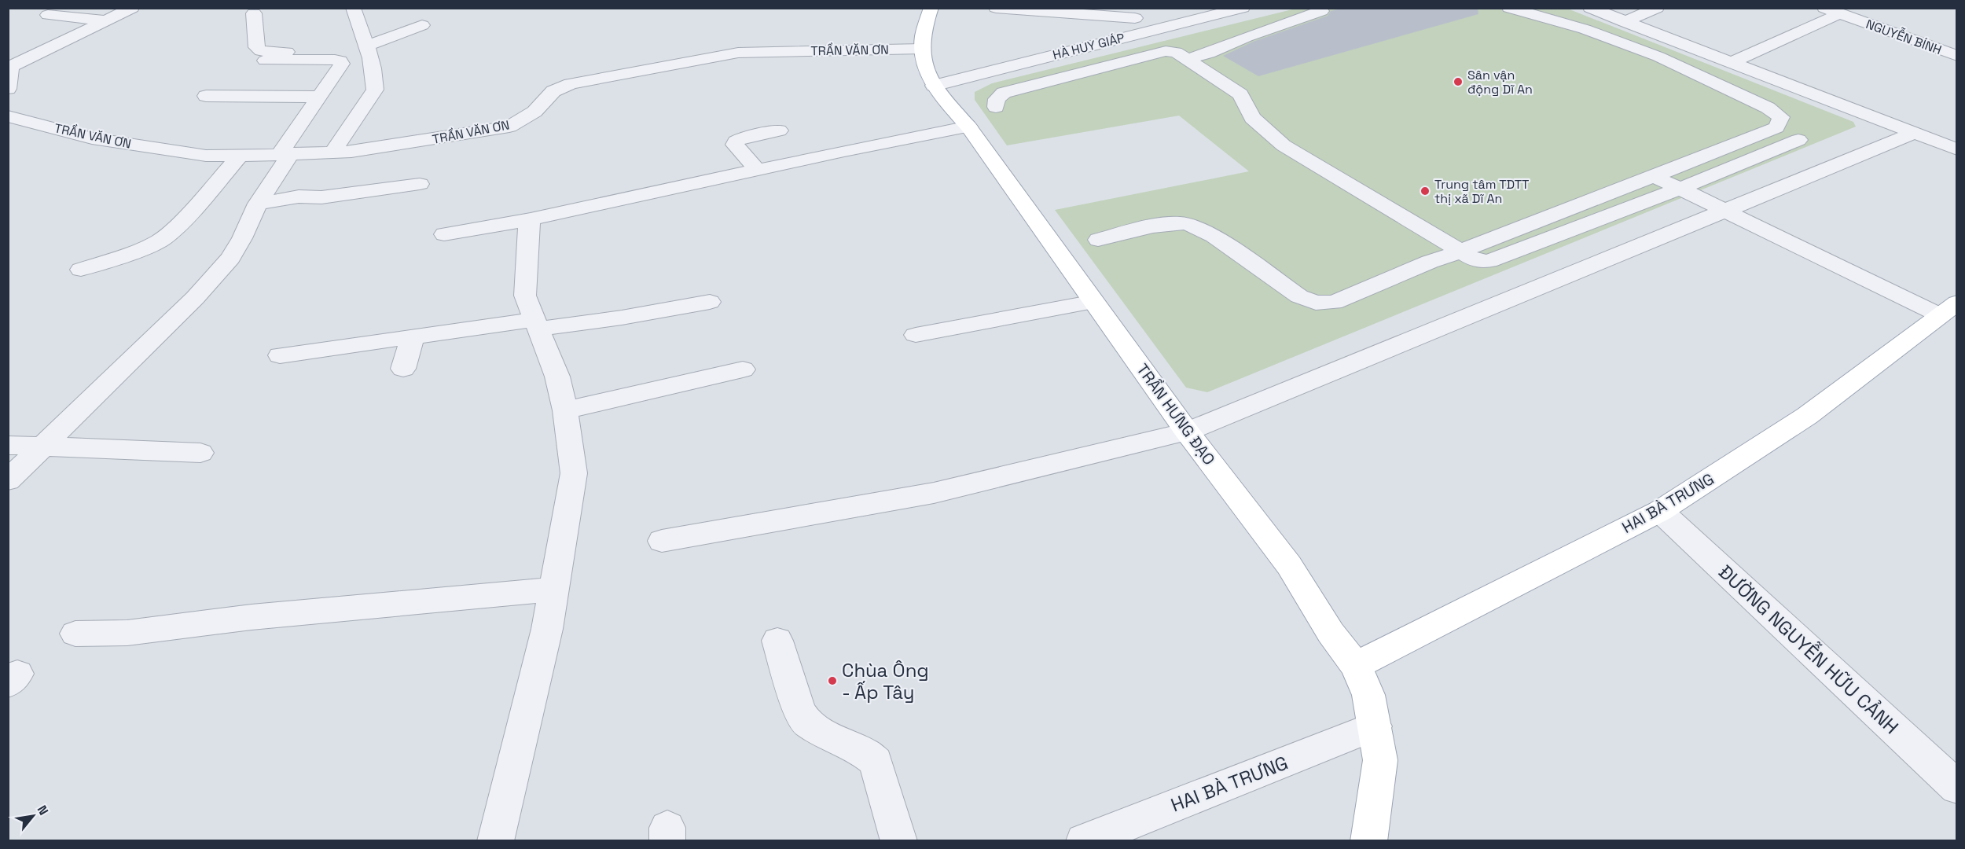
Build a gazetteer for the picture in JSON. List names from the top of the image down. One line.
{"streets":{"main road":["TRẦN HƯNG ĐẠO","HAI BÀ TRƯNG"],"street":["NGUYỄN BÍNH","HÀ HUY GIÁP","TRẦN VĂN ƠN","ĐƯỜNG NGUYỄN HỮU CẢNH"]},"crossings":[["HÀ HUY GIÁP","TRẦN HƯNG ĐẠO"],["TRẦN VĂN ƠN","TRẦN HƯNG ĐẠO"],["TRẦN HƯNG ĐẠO","HAI BÀ TRƯNG"],["HAI BÀ TRƯNG","ĐƯỜNG NGUYỄN HỮU CẢNH"]],"places":["Sân vận động Dĩ An","Trung tâm TDTT thị xã Dĩ An","Chùa Ông - Ấp Tây"],"north":"top right"}
